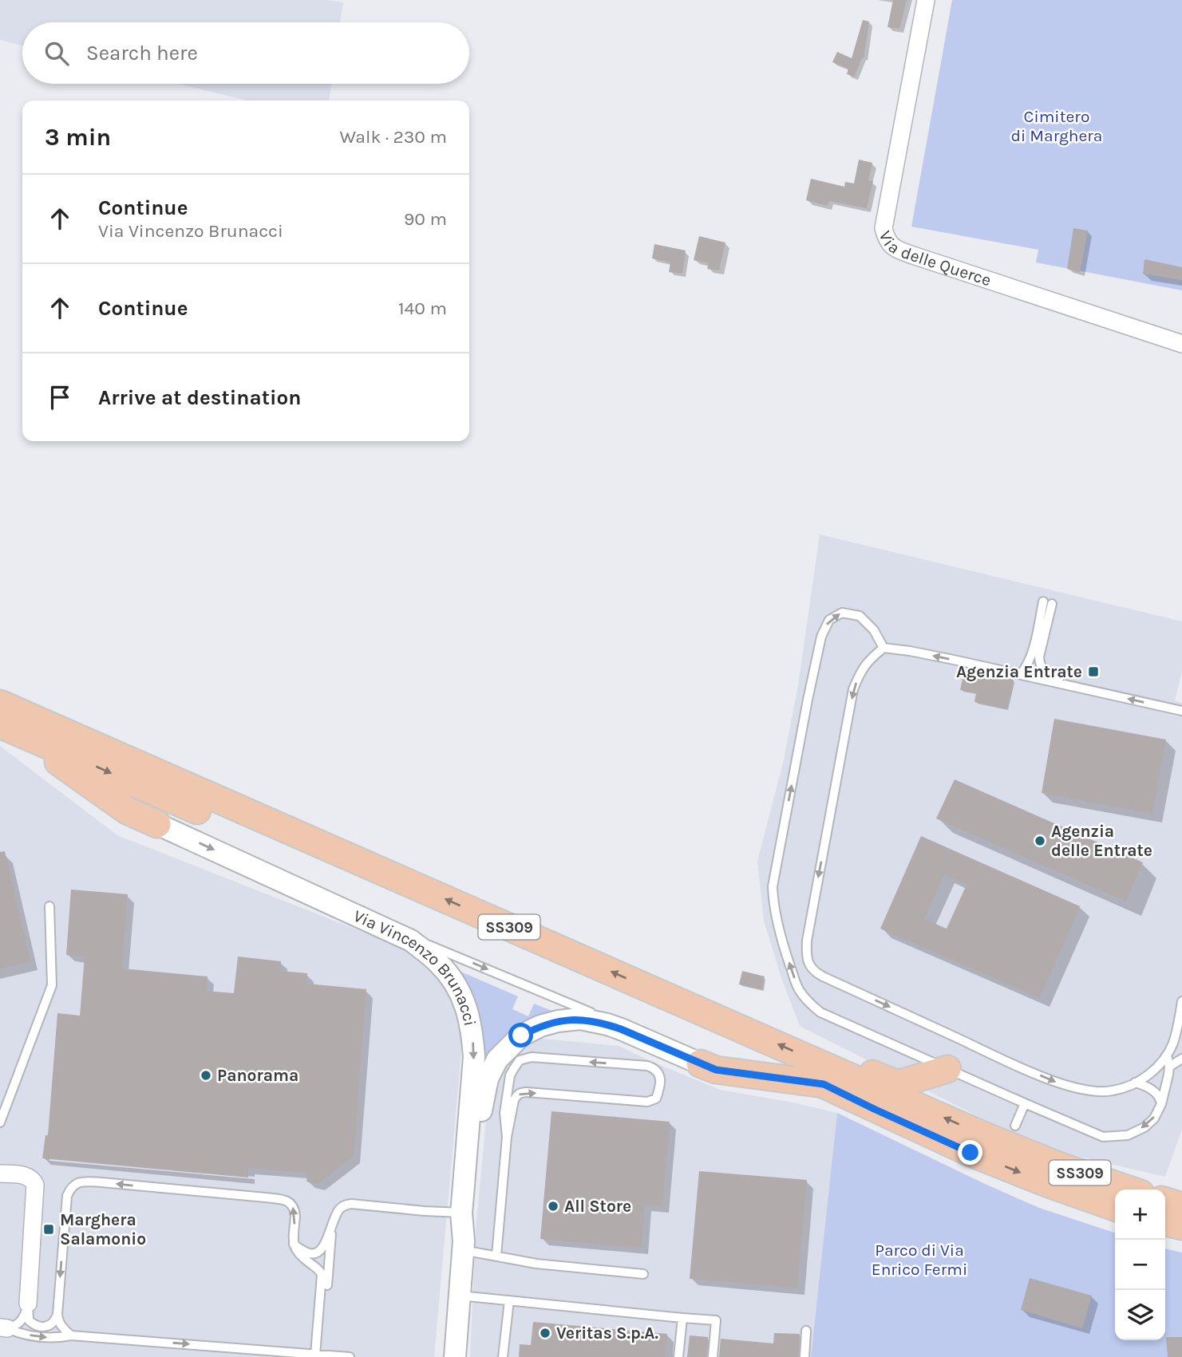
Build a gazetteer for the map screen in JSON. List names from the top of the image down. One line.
{"streets":{"main road":["SS309"],"street":["Via delle Querce","Via Vincenzo Brunacci"]},"one_way":["Via Vincenzo Brunacci"],"parks":["Cimitero di Marghera","Parco di Via Enrico Fermi"],"places":{"transit":["Agenzia Entrate","Marghera Salamonio"],"other":["Agenzia delle Entrate","Panorama","All Store","Veritas S.p.A."]},"page":{"search":"Search here","heading":["3 min","Walk · 230 m"],"list":[["Continue","Via Vincenzo Brunacci","90 m"],["Continue","140 m"],"Arrive at destination"],"map_buttons":["+","−"]}}
